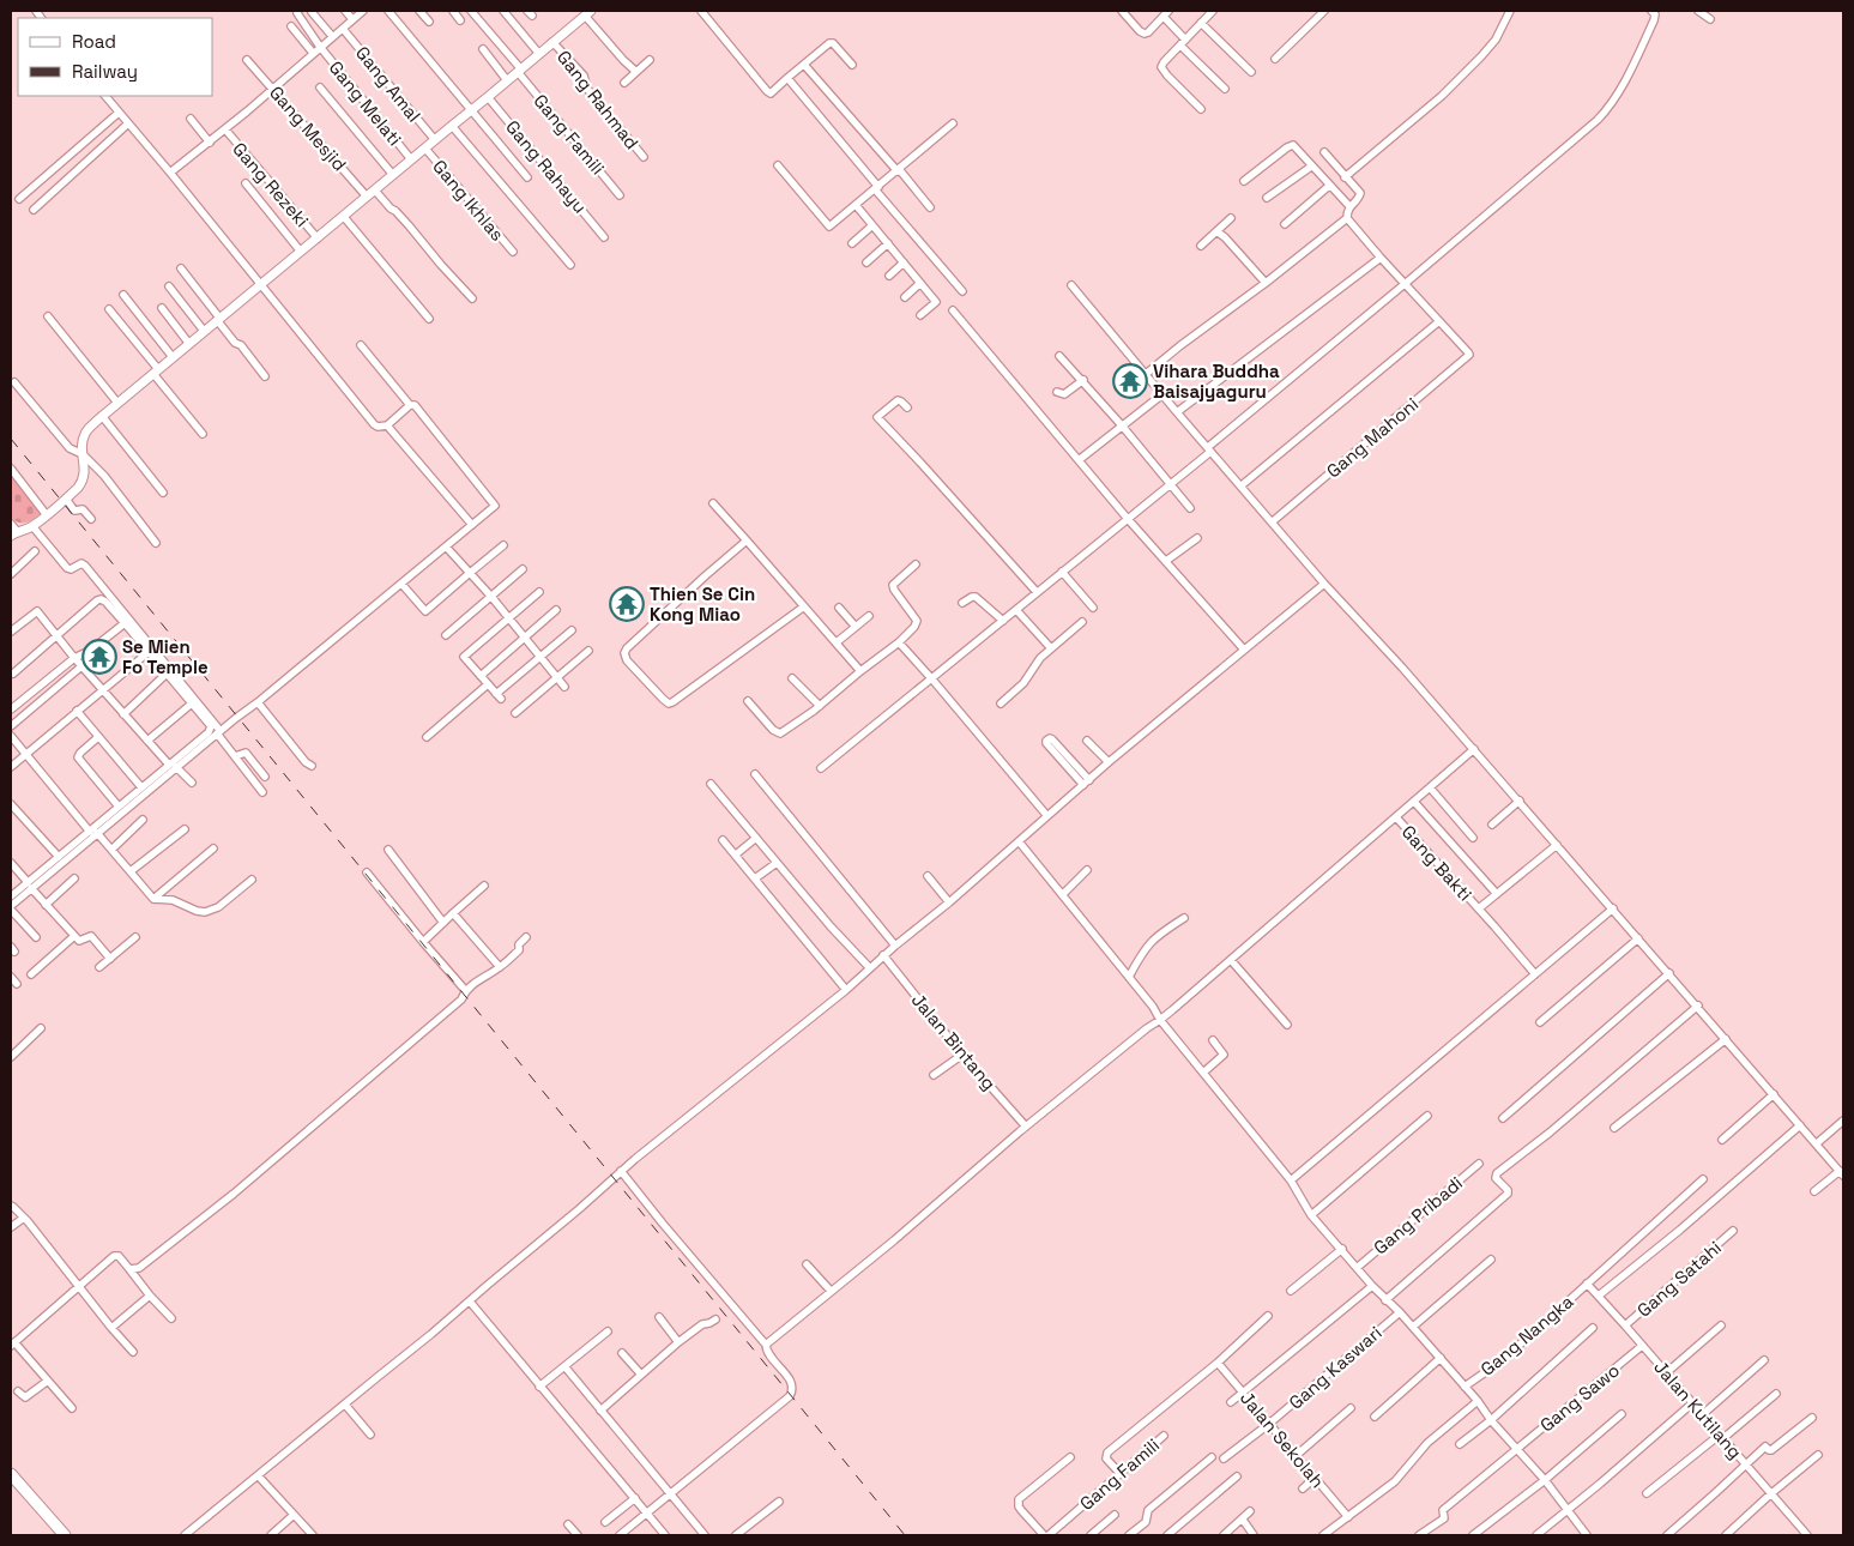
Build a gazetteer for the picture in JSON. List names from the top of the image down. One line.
{"streets":{"street":["Gang Amal","Gang Rahmad","Gang Melati","Gang Mesjid","Gang Famili","Gang Rahayu","Gang Rezeki","Gang Ikhlas","Gang Mahoni","Gang Bakti","Jalan Bintang","Gang Pribadi","Gang Satahi","Gang Nangka","Gang Kaswari","Gang Sawo","Jalan Kutilang","Jalan Sekolah"]},"crossings":[["Gang Satahi","Jalan Kutilang"],["Gang Nangka","Jalan Kutilang"],["Gang Kaswari","Jalan Sekolah"],["Gang Sawo","Jalan Kutilang"]],"places":{"temple":["Vihara Buddha Baisajyaguru","Thien Se Cin Kong Miao","Se Mien Fo Temple"]},"legend":["Road","Railway"]}
